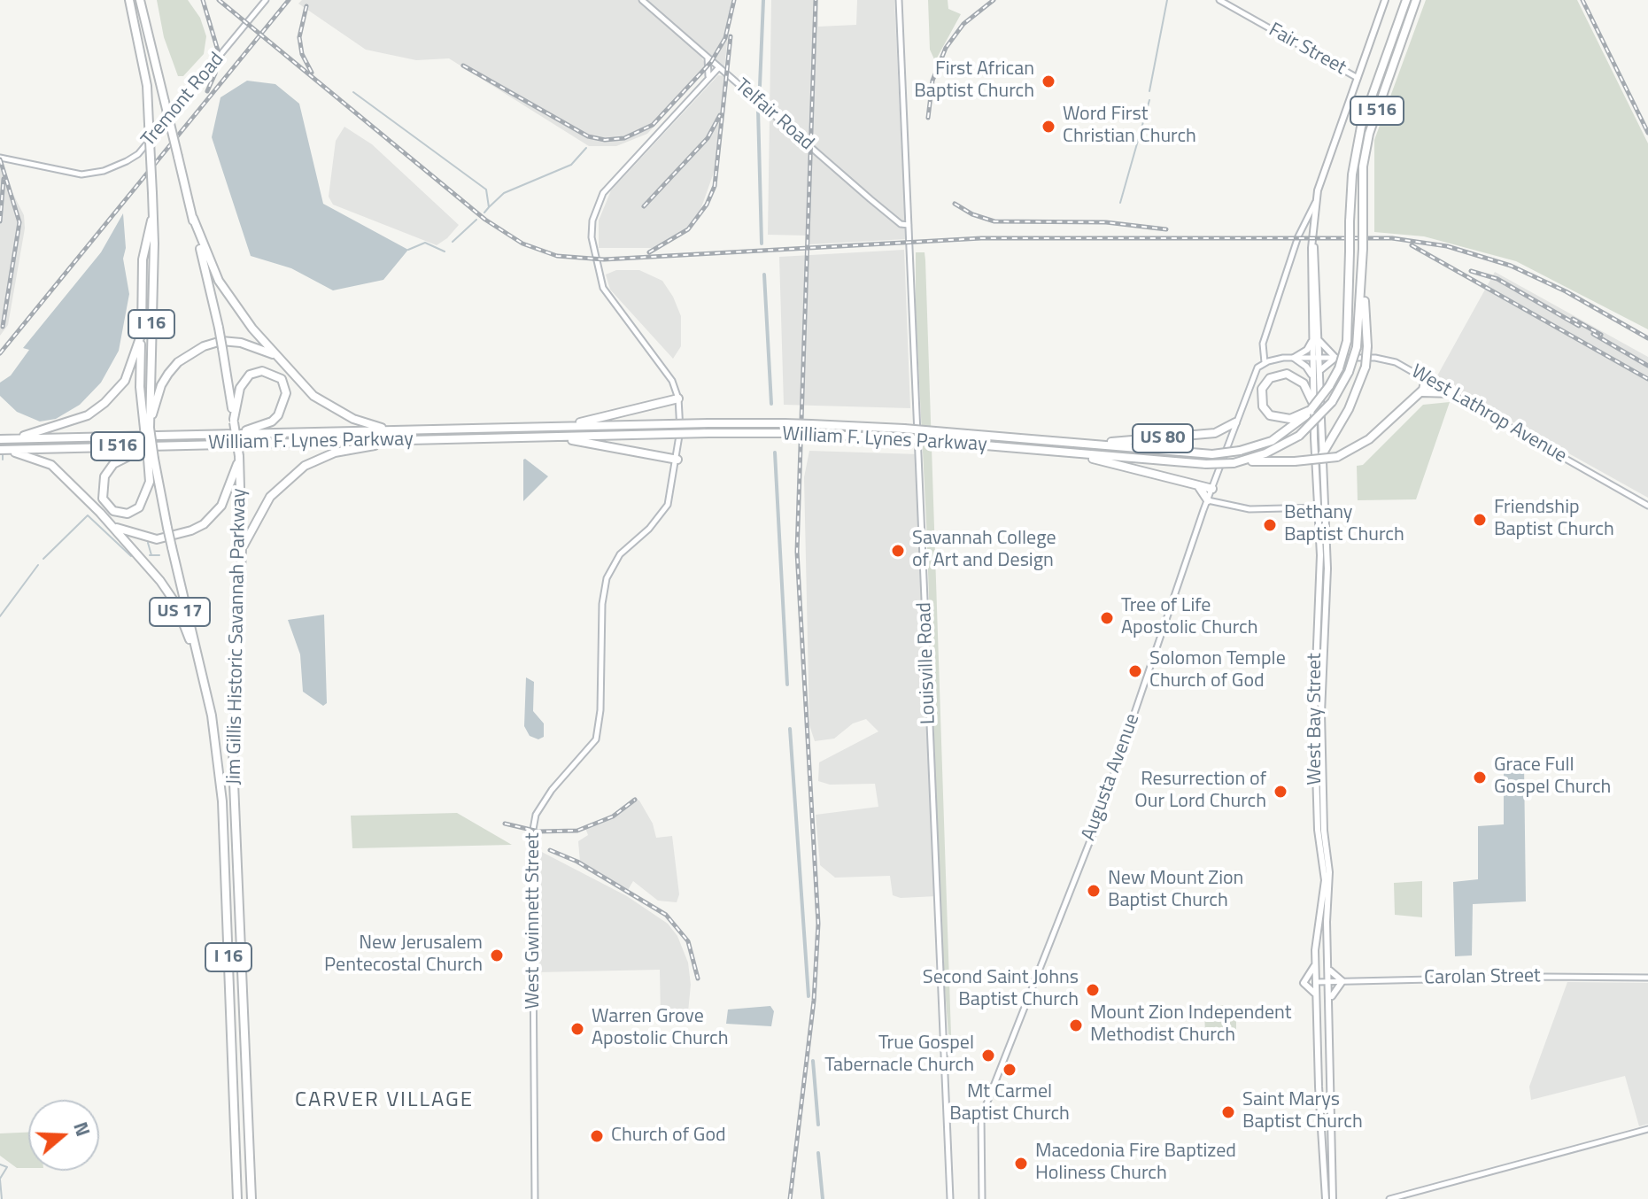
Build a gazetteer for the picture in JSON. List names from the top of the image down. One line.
{"streets":{"highway":["I 516","I 16","US 80","William F. Lynes Parkway","US 17","Jim Gillis Historic Savannah Parkway"],"main road":["Fair Street","Tremont Road","Telfair Road","West Lathrop Avenue","Louisville Road","West Bay Street","Augusta Avenue","West Gwinnett Street","Carolan Street"]},"crossings":[["Fair Street","West Bay Street"],["Telfair Road","Louisville Road"],["Telfair Road","West Gwinnett Street"],["West Lathrop Avenue","West Bay Street"],["West Lathrop Avenue","Augusta Avenue"],["US 80","William F. Lynes Parkway"],["US 80","Augusta Avenue"],["William F. Lynes Parkway","US 17"],["William F. Lynes Parkway","West Bay Street"],["US 17","Jim Gillis Historic Savannah Parkway"],["West Bay Street","Augusta Avenue"],["West Bay Street","Carolan Street"]],"districts":["CARVER VILLAGE"],"places":["First African Baptist Church","Word First Christian Church","Friendship Baptist Church","Bethany Baptist Church","Savannah College of Art and Design","Tree of Life Apostolic Church","Solomon Temple Church of God","Grace Full Gospel Church","Resurrection of Our Lord Church","New Mount Zion Baptist Church","New Jerusalem Pentecostal Church","Second Saint Johns Baptist Church","Mount Zion Independent Methodist Church","Warren Grove Apostolic Church","True Gospel Tabernacle Church","Mt Carmel Baptist Church","Saint Marys Baptist Church","Church of God","Macedonia Fire Baptized Holiness Church"],"north":"right"}
